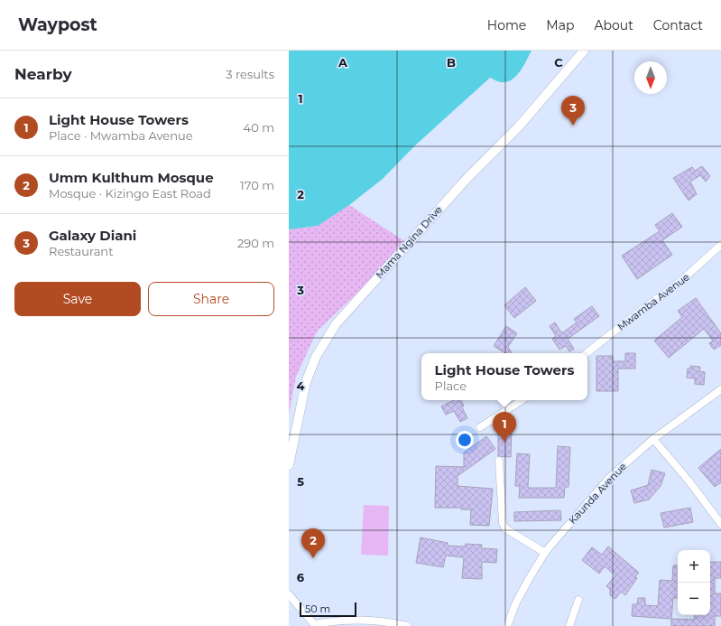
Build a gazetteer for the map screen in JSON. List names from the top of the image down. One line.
{"streets":{"street":["Mama Ngina Drive","Mwamba Avenue","Kaunda Avenue"]},"scale_bar":"50 m","north":"bottom","page":{"header":"Waypost","nav":["Home","Map","About","Contact"],"heading":["Nearby","3 results"],"pins":["3","1","2"],"list":[{"mark":"1","name":"Light House Towers","note":"Place · Mwamba Avenue","value":"40 m"},{"mark":"2","name":"Umm Kulthum Mosque","note":"Mosque · Kizingo East Road","value":"170 m"},{"mark":"3","name":"Galaxy Diani","note":"Restaurant","value":"290 m"}],"buttons":["Save","Share"],"popup":["Light House Towers","Place"],"map_buttons":["+","−"],"scale":"50 m"},"grid":{"columns":["A","B","C"],"rows":["1","2","3","4","5","6"]}}
